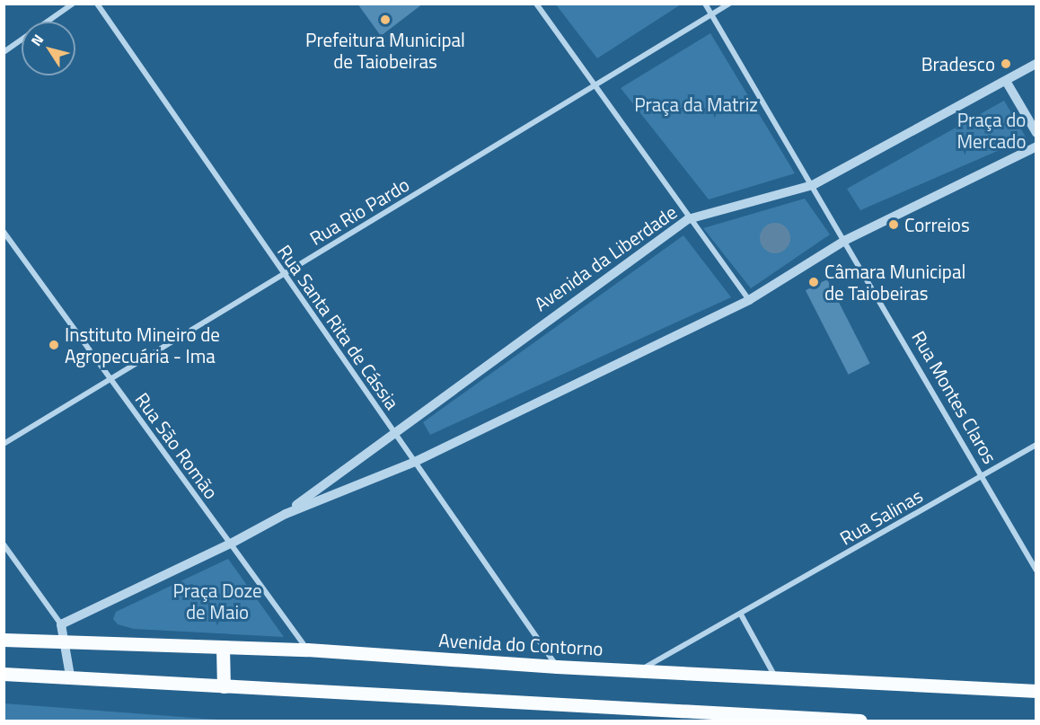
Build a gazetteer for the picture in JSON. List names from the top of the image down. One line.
{"streets":{"main road":["Avenida do Contorno"],"street":["Rua Rio Pardo","Avenida da Liberdade","Rua Santa Rita de Cássia","Rua Montes Claros","Rua São Romão","Rua Salinas"]},"crossings":[["Rua Rio Pardo","Rua Santa Rita de Cássia"],["Rua Rio Pardo","Rua São Romão"],["Avenida da Liberdade","Rua Santa Rita de Cássia"],["Avenida da Liberdade","Rua Montes Claros"],["Avenida da Liberdade","Rua São Romão"],["Rua Santa Rita de Cássia","Avenida do Contorno"],["Rua Montes Claros","Rua Salinas"],["Rua São Romão","Avenida do Contorno"],["Rua Salinas","Avenida do Contorno"]],"parks":["Praça da Matriz","Praça do Mercado","Praça Doze de Maio"],"places":["Prefeitura Municipal de Taiobeiras","Bradesco","Correios","Câmara Municipal de Taiobeiras","Instituto Mineiro de Agropecuária - Ima"],"north":"top left"}
